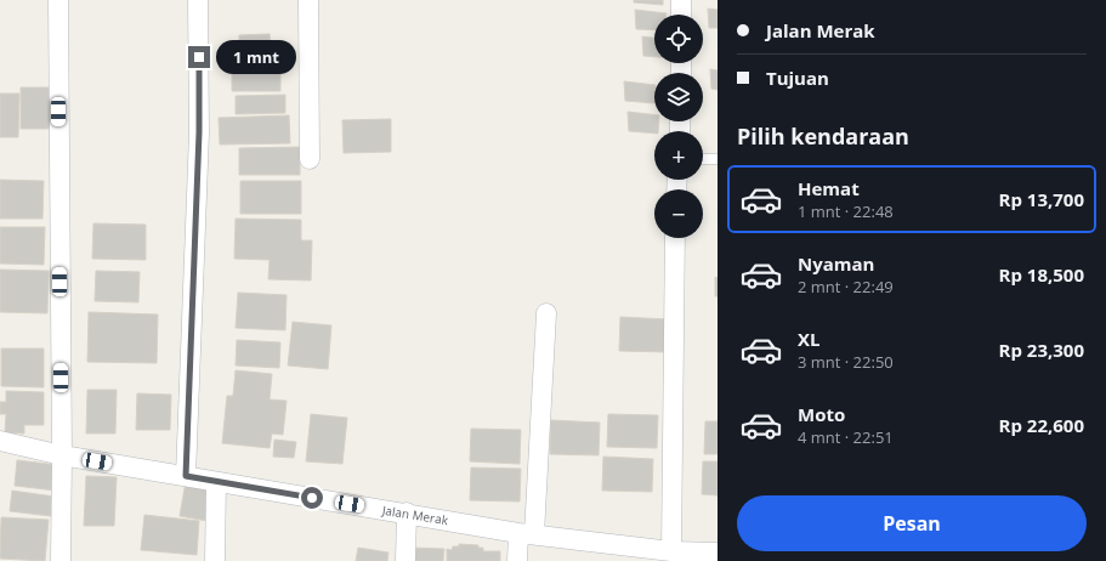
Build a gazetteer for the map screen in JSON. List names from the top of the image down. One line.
{"streets":{"street":["Jalan Merak"]},"page":{"banner":["Jalan Merak","Tujuan"],"map_buttons":["+","−"],"bubble":"1 mnt","heading":"Pilih kendaraan","list":[{"name":"Hemat","note":"1 mnt · 22:48","value":"Rp 13,700"},{"name":"Nyaman","note":"2 mnt · 22:49","value":"Rp 18,500"},{"name":"XL","note":"3 mnt · 22:50","value":"Rp 23,300"},{"name":"Moto","note":"4 mnt · 22:51","value":"Rp 22,600"}],"buttons":"Pesan"}}
